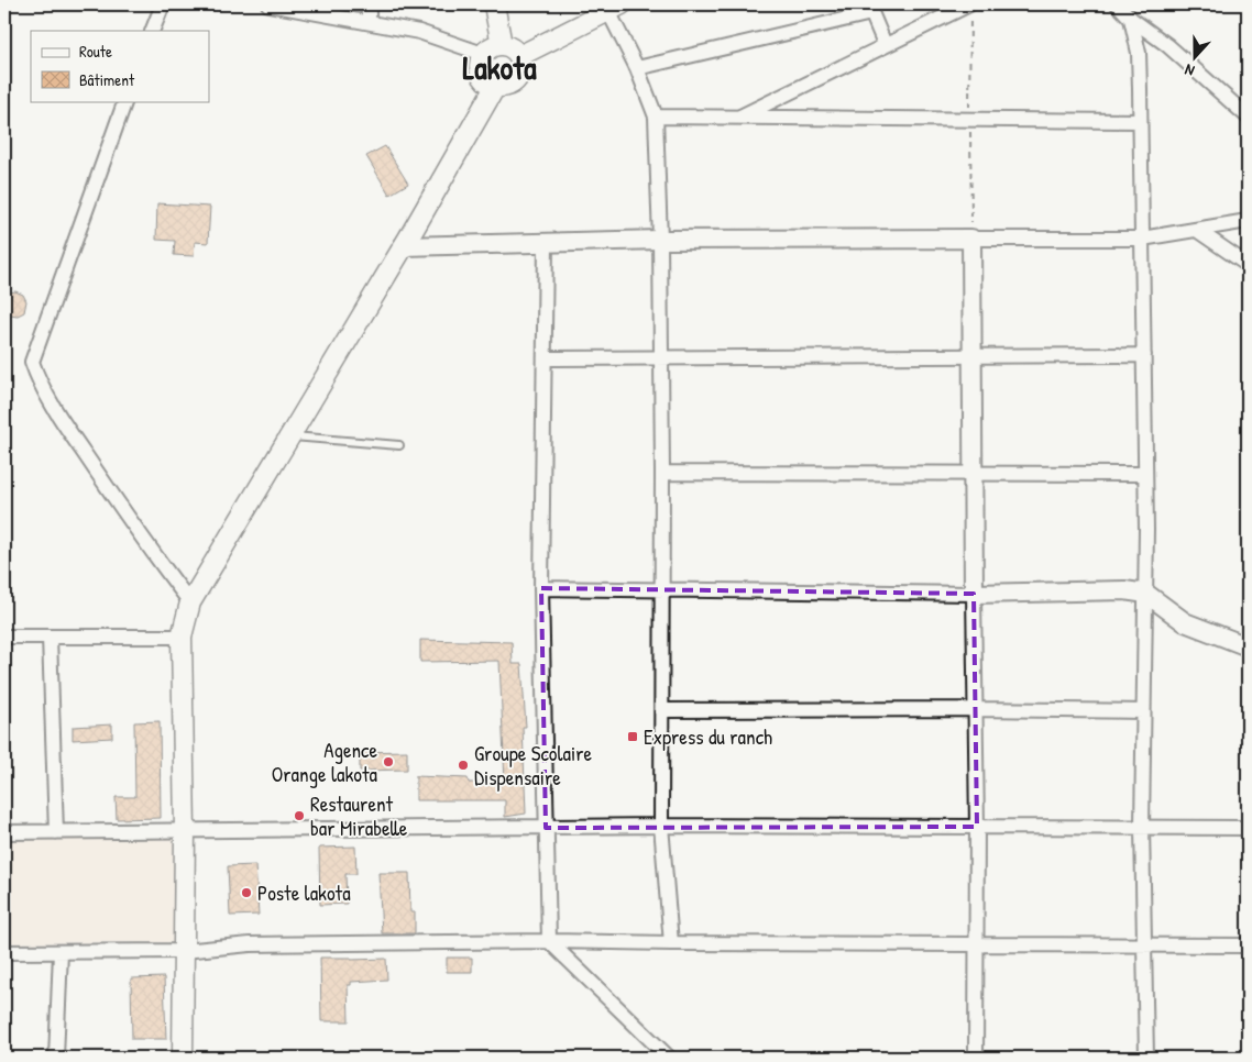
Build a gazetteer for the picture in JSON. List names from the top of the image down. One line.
{"districts":["Lakota"],"places":{"transit":["Express du ranch"],"other":["Agence Orange lakota","Groupe Scolaire Dispensaire","Restaurent bar Mirabelle","Poste lakota"]},"legend":["Route","Bâtiment"],"north":"bottom"}
